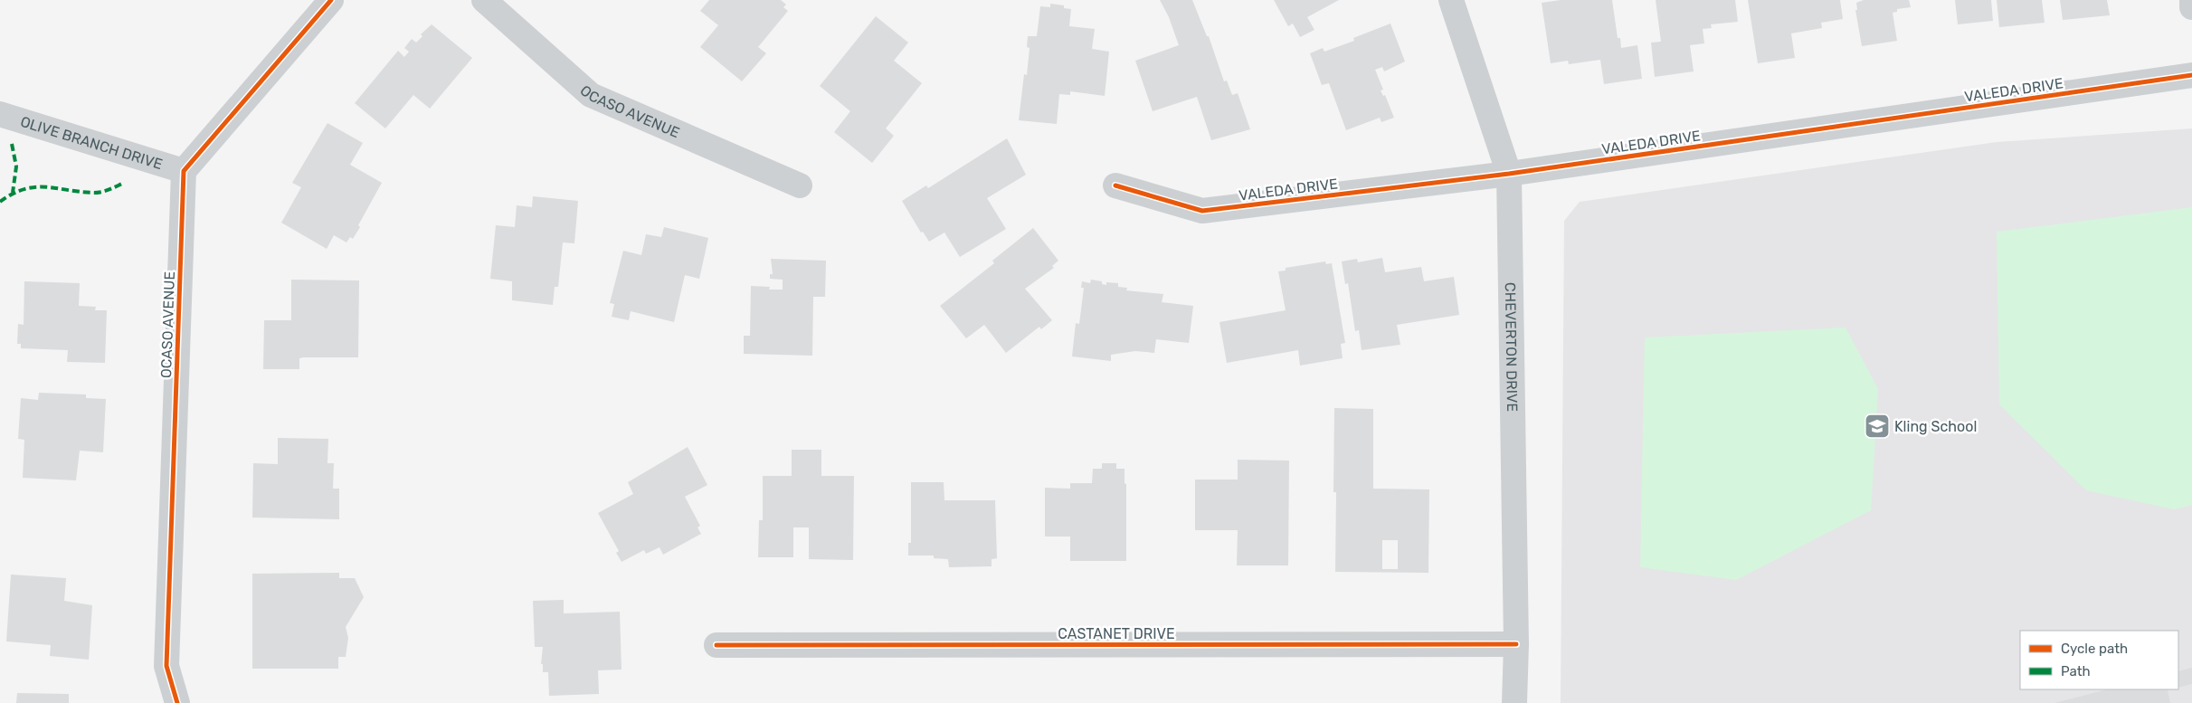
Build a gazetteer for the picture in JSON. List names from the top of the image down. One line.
{"streets":{"street":["VALEDA DRIVE","OCASO AVENUE","OLIVE BRANCH DRIVE","CHEVERTON DRIVE","CASTANET DRIVE"]},"crossings":[["VALEDA DRIVE","CHEVERTON DRIVE"],["OCASO AVENUE","OLIVE BRANCH DRIVE"],["CHEVERTON DRIVE","CASTANET DRIVE"]],"places":{"school or university":["Kling School"]},"legend":["Cycle path","Path"]}
